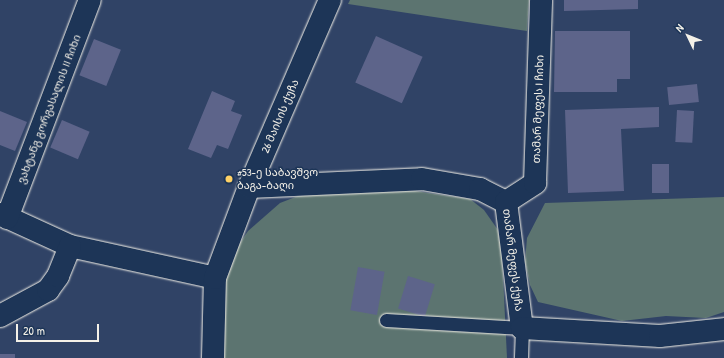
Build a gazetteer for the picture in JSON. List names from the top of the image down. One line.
{"streets":{"street":["ვახტანგ გორგასალის II ჩიხი","თამარ მეფეს I ჩიხი","26 მაისის ქუჩა","თამარ მეფეს ქუჩა"]},"crossings":[["თამარ მეფეს I ჩიხი","თამარ მეფეს ქუჩა"],["26 მაისის ქუჩა","თამარ მეფეს ქუჩა"]],"places":["#53-ე საბავშვო ბაგა-ბაღი"],"scale_bar":"20 m","north":"top left"}
